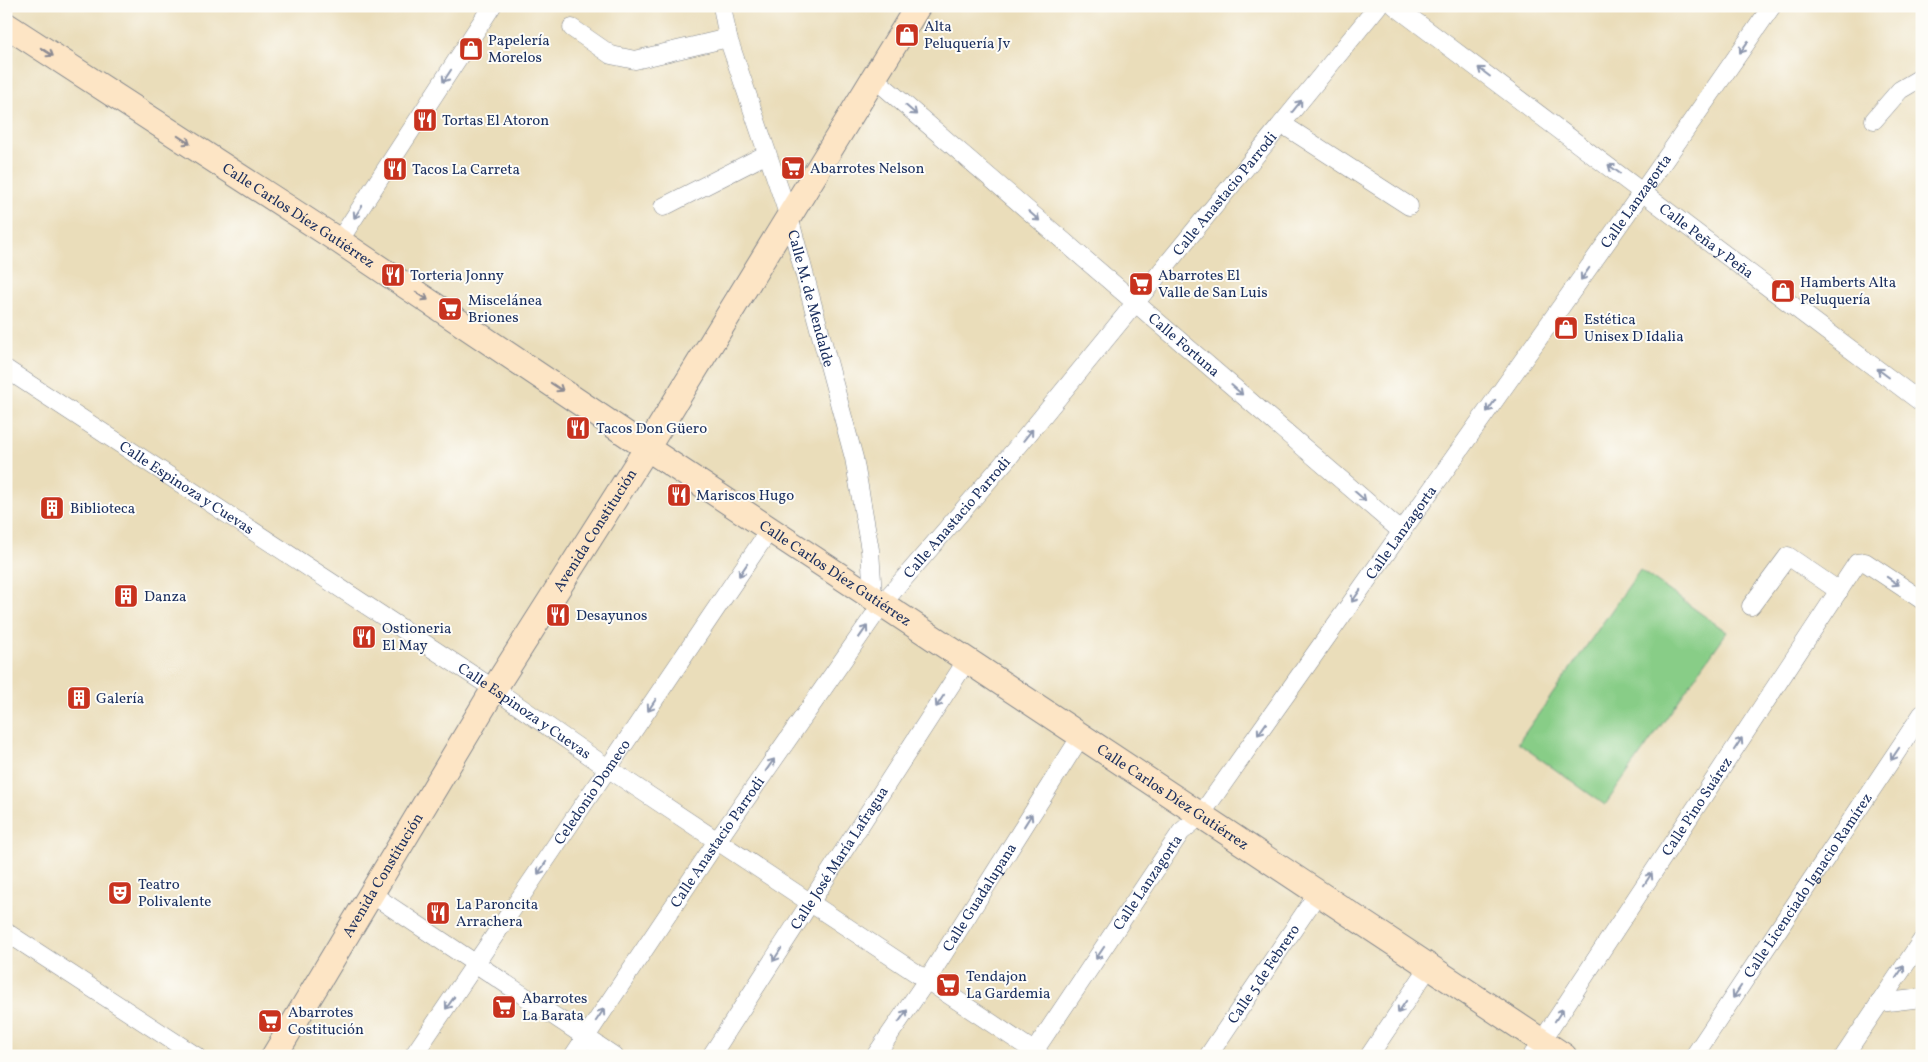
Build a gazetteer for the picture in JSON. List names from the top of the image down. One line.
{"streets":{"street":["Calle Anastacio Parrodi","Calle Lanzagorta","Calle Carlos Díez Gutiérrez","Calle Peña y Peña","Calle M. de Mendalde","Calle Fortuna","Calle Espinoza y Cuevas","Avenida Constitución","Celedonio Domeco","Calle Pino Suárez","Calle José María Lafragua","Calle Licenciado Ignacio Ramírez","Calle Guadalupana","Calle 5 de Febrero"]},"crossings":[["Calle Anastacio Parrodi","Calle Carlos Díez Gutiérrez"],["Calle Anastacio Parrodi","Calle M. de Mendalde"],["Calle Anastacio Parrodi","Calle Fortuna"],["Calle Anastacio Parrodi","Calle Espinoza y Cuevas"],["Calle Lanzagorta","Calle Carlos Díez Gutiérrez"],["Calle Lanzagorta","Calle Peña y Peña"],["Calle Lanzagorta","Calle Fortuna"],["Calle Lanzagorta","Calle Espinoza y Cuevas"],["Calle Carlos Díez Gutiérrez","Calle M. de Mendalde"],["Calle Carlos Díez Gutiérrez","Avenida Constitución"],["Calle Carlos Díez Gutiérrez","Celedonio Domeco"],["Calle Carlos Díez Gutiérrez","Calle Pino Suárez"],["Calle Carlos Díez Gutiérrez","Calle José María Lafragua"],["Calle Carlos Díez Gutiérrez","Calle Guadalupana"],["Calle Carlos Díez Gutiérrez","Calle 5 de Febrero"],["Calle M. de Mendalde","Avenida Constitución"],["Calle Fortuna","Avenida Constitución"],["Calle Espinoza y Cuevas","Avenida Constitución"],["Calle Espinoza y Cuevas","Celedonio Domeco"],["Calle Espinoza y Cuevas","Calle José María Lafragua"],["Calle Espinoza y Cuevas","Calle Guadalupana"]],"one_way":["Calle Anastacio Parrodi","Calle Lanzagorta","Calle Carlos Díez Gutiérrez","Calle Peña y Peña","Calle Fortuna","Celedonio Domeco","Calle Pino Suárez","Calle José María Lafragua","Calle Guadalupana"],"places":{"shop":["Alta Peluquería Jv","Papelería Morelos","Hamberts Alta Peluquería","Estética Unisex D Idalia"],"restaurant":["Tortas El Atoron","Tacos La Carreta","Torteria Jonny","Tacos Don Güero","Mariscos Hugo","Desayunos","Ostioneria El May","La Paroncita Arrachera"],"supermarket":["Abarrotes Nelson","Abarrotes El Valle de San Luis","Miscelánea Briones","Tendajon La Gardemia","Abarrotes La Barata","Abarrotes Costitución"],"building":["Biblioteca","Danza","Galería"],"theatre":["Teatro Polivalente"]}}
